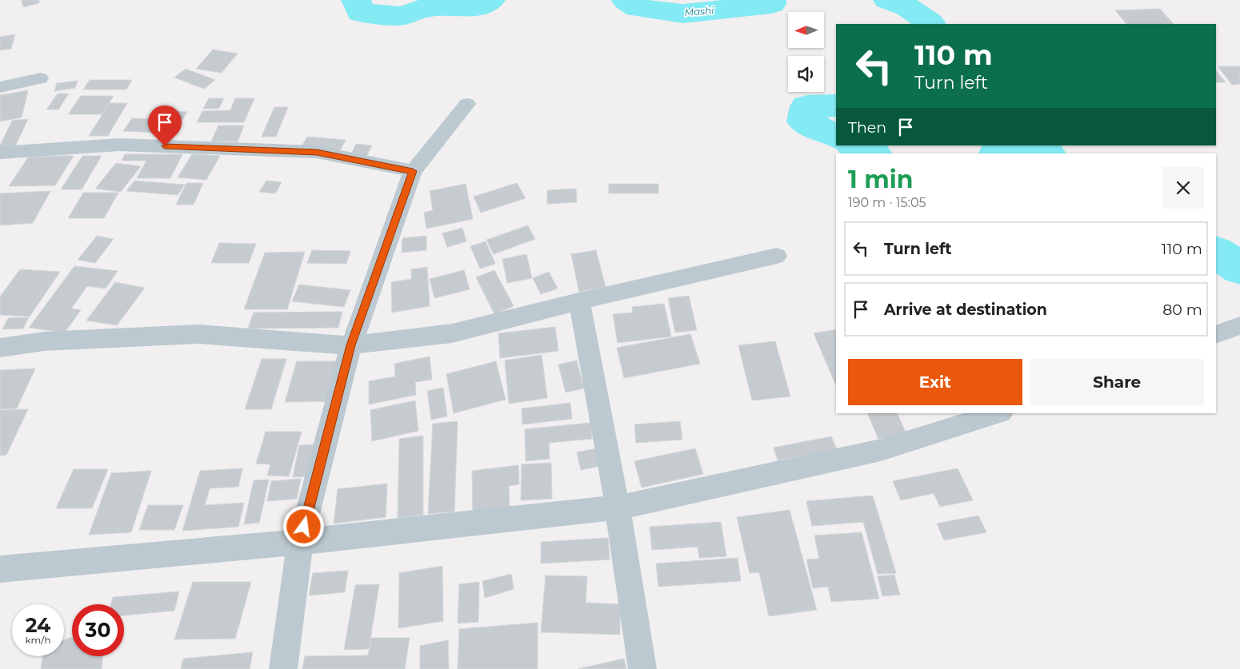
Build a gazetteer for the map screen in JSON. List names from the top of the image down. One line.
{"water":["Mashi"],"north":"left","page":{"turn":["110 m","Turn left"],"then":"Then","heading":["1 min","190 m · 15:05"],"list":[{"name":"Turn left","value":"110 m"},{"name":"Arrive at destination","value":"80 m"}],"buttons":["Exit","Share"],"speed":"24 km/h","limit":"30"}}
